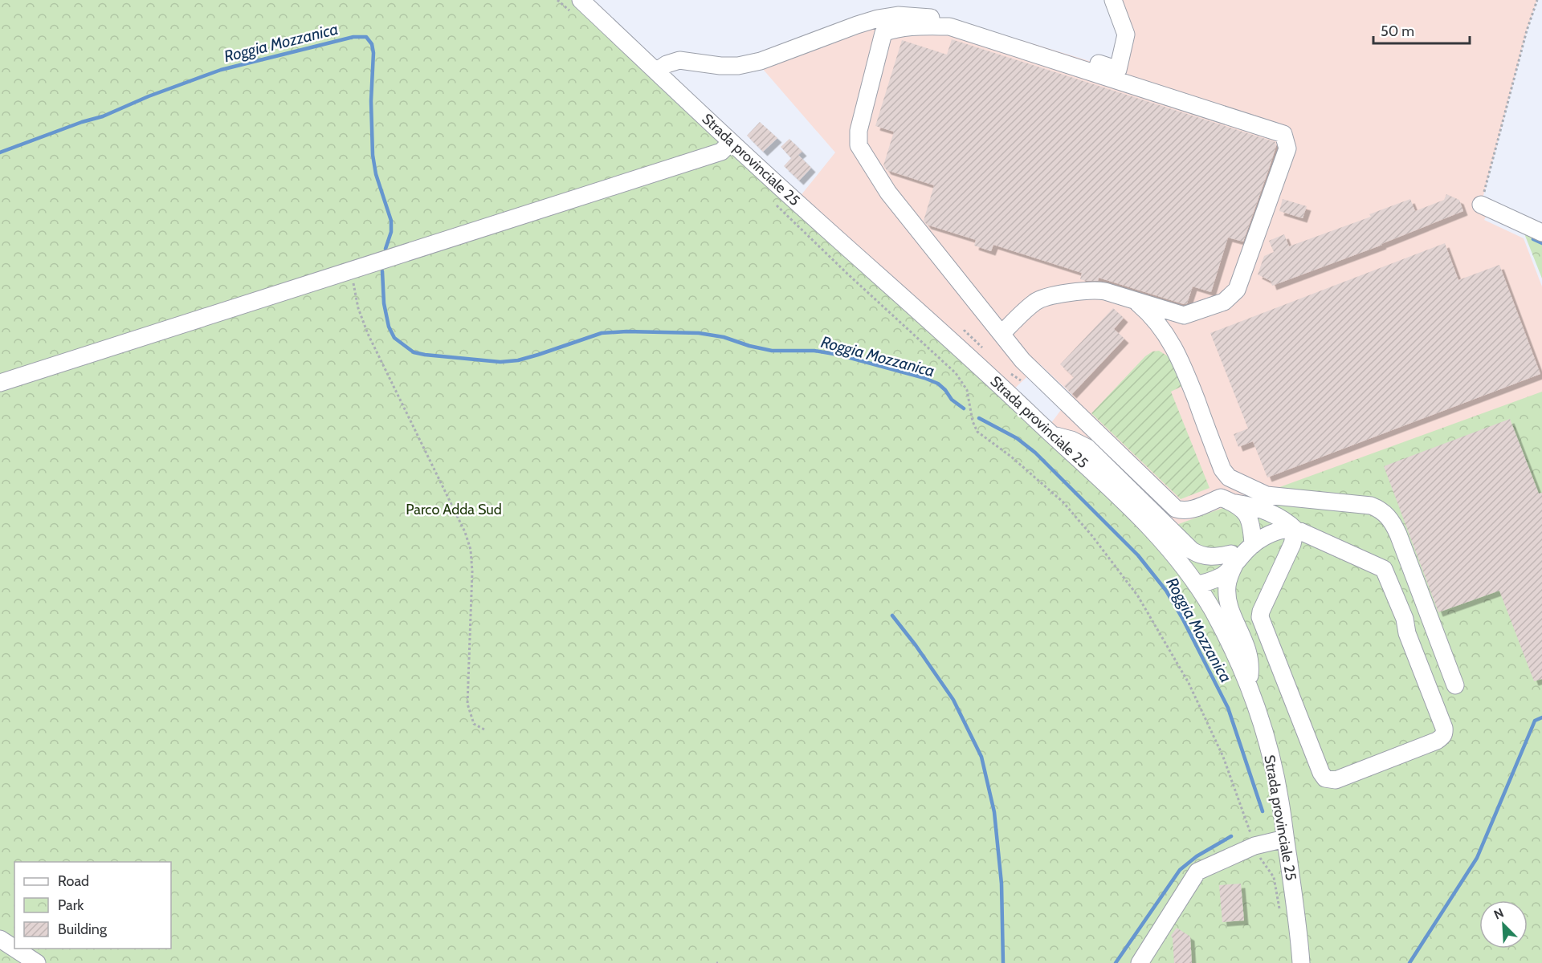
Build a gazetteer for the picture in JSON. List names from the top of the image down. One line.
{"streets":{"street":["Strada provinciale 25"]},"water":["Roggia Mozzanica"],"parks":["Parco Adda Sud"],"legend":["Road","Park","Building"],"scale_bar":"50 m","north":"top left"}
